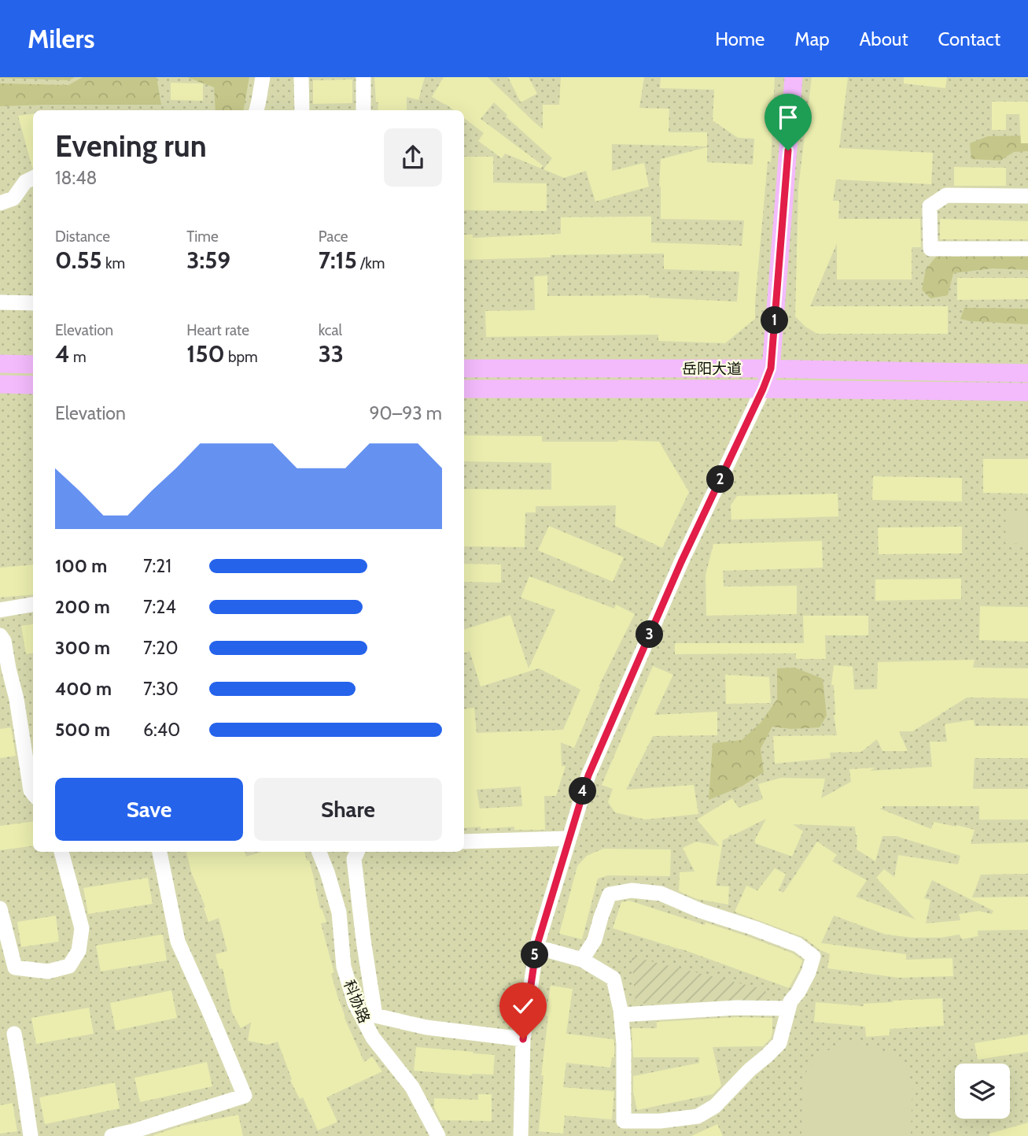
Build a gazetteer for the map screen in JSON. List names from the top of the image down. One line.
{"streets":{"main road":["岳阳大道"],"street":["科协路"]},"page":{"header":"Milers","nav":["Home","Map","About","Contact"],"heading":["Evening run","18:48"],"stats":[["Distance","0.55 km"],["Time","3:59"],["Pace","7:15 /km"],["Elevation","4 m"],["Heart rate","150 bpm"],["kcal","33"]],"pins":["1","2","3","4","5"],"chart":["Elevation","90–93 m"],"list":[{"name":"100 m","note":"7:21"},{"name":"200 m","note":"7:24"},{"name":"300 m","note":"7:20"},{"name":"400 m","note":"7:30"},{"name":"500 m","note":"6:40"}],"buttons":["Save","Share"]}}
